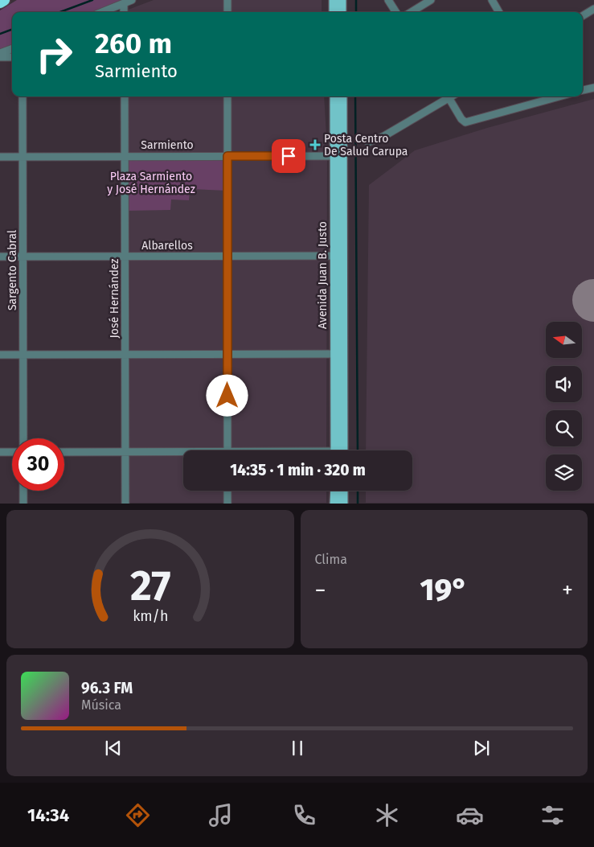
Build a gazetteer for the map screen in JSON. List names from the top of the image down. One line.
{"streets":{"main road":["Avenida Juan B. Justo"],"street":["Sarmiento","Albarellos","Sargento Cabral","José Hernández"]},"crossings":[["Sarmiento","Sargento Cabral"],["Sarmiento","Avenida Juan B. Justo"],["Sarmiento","José Hernández"],["Albarellos","Sargento Cabral"],["Albarellos","Avenida Juan B. Justo"],["Albarellos","José Hernández"]],"parks":["Plaza Sarmiento y José Hernández"],"places":{"health":["Posta Centro De Salud Carupa"]},"north":"left","page":{"turn":["260 m","Sarmiento"],"limit":"30","trip":"14:35 · 1 min · 320 m","tile":"Clima","heat":["−","19°","+"],"song":["96.3 FM","Música"],"tabs":"14:34","gauge":["27","km/h"]}}
